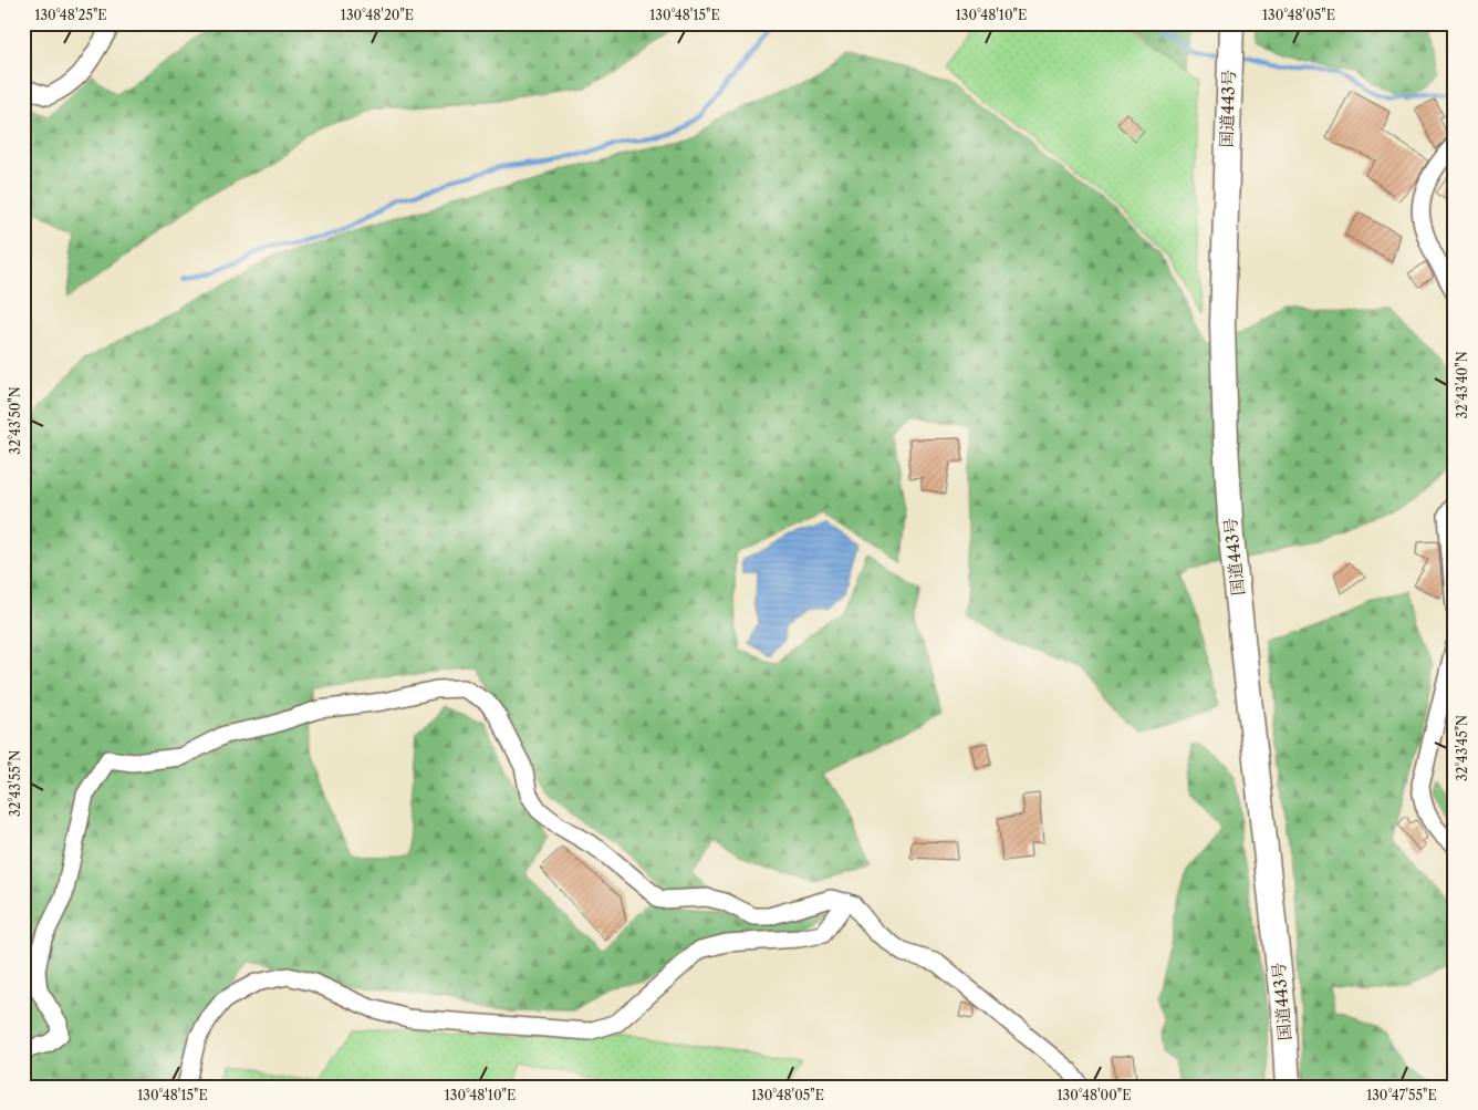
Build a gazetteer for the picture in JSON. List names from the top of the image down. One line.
{"streets":{"highway":["国道443号"]},"coordinates":["130°48'25\"E","130°48'20\"E","130°48'15\"E","130°48'10\"E","130°48'05\"E","32°43'40\"N","32°43'50\"N","32°43'45\"N","32°43'55\"N","130°48'00\"E","130°47'55\"E"]}
